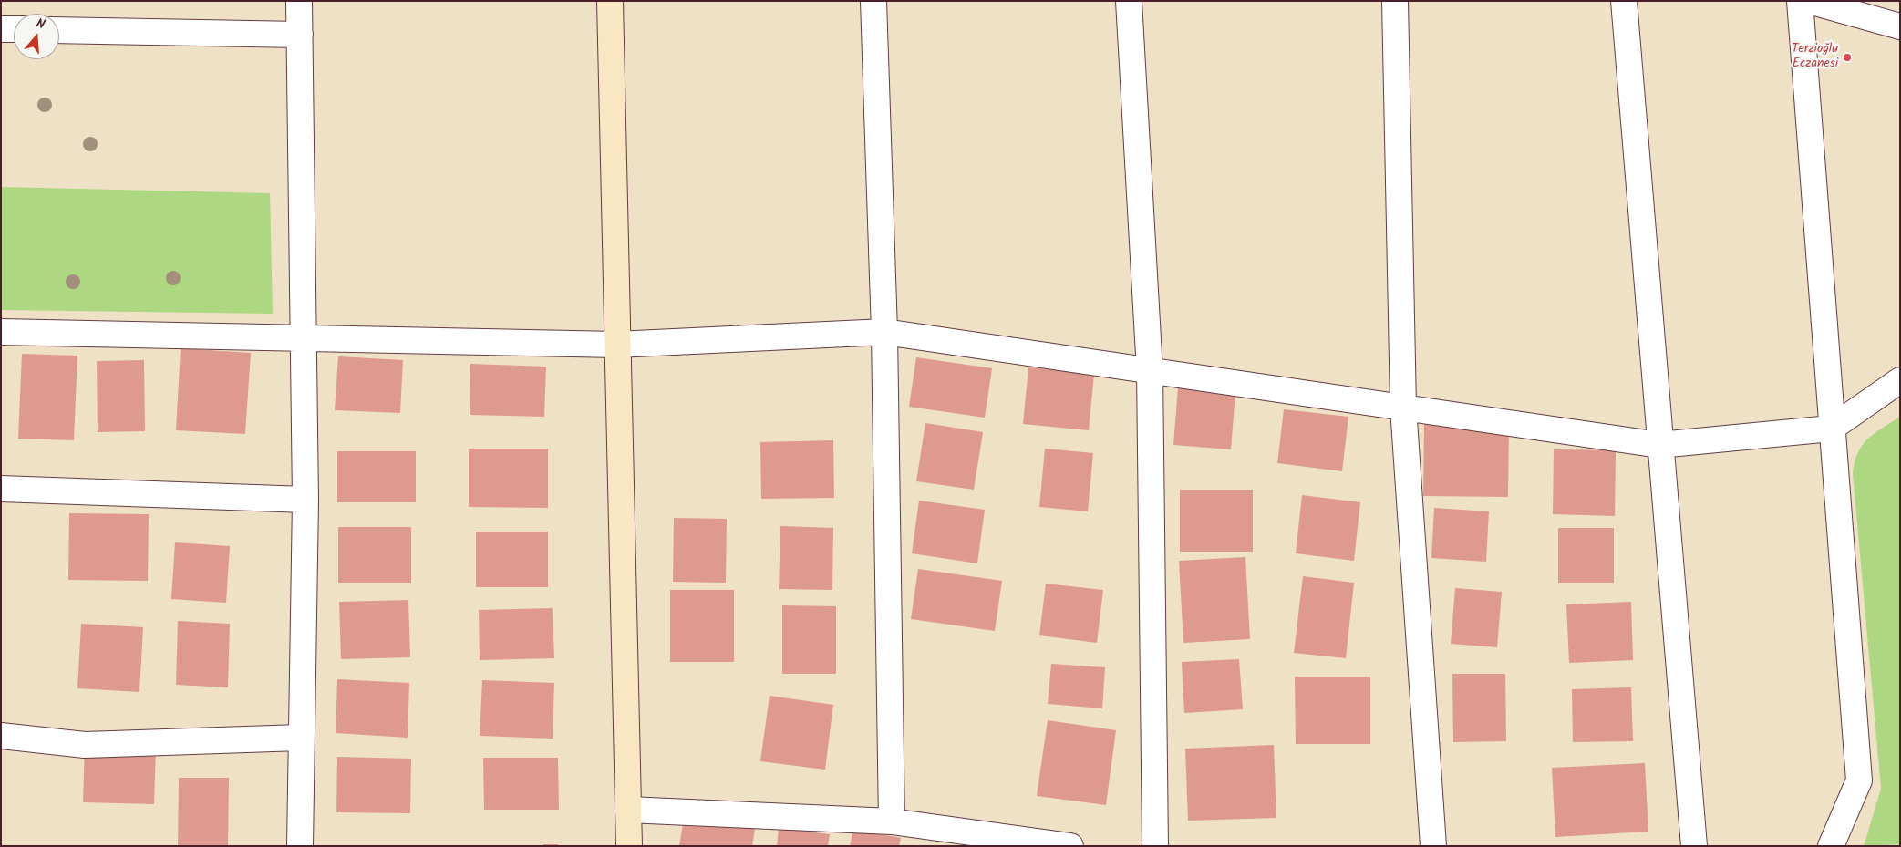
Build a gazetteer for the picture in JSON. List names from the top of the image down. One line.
{"places":["Terzioğlu Eczanesi"],"north":"top"}
